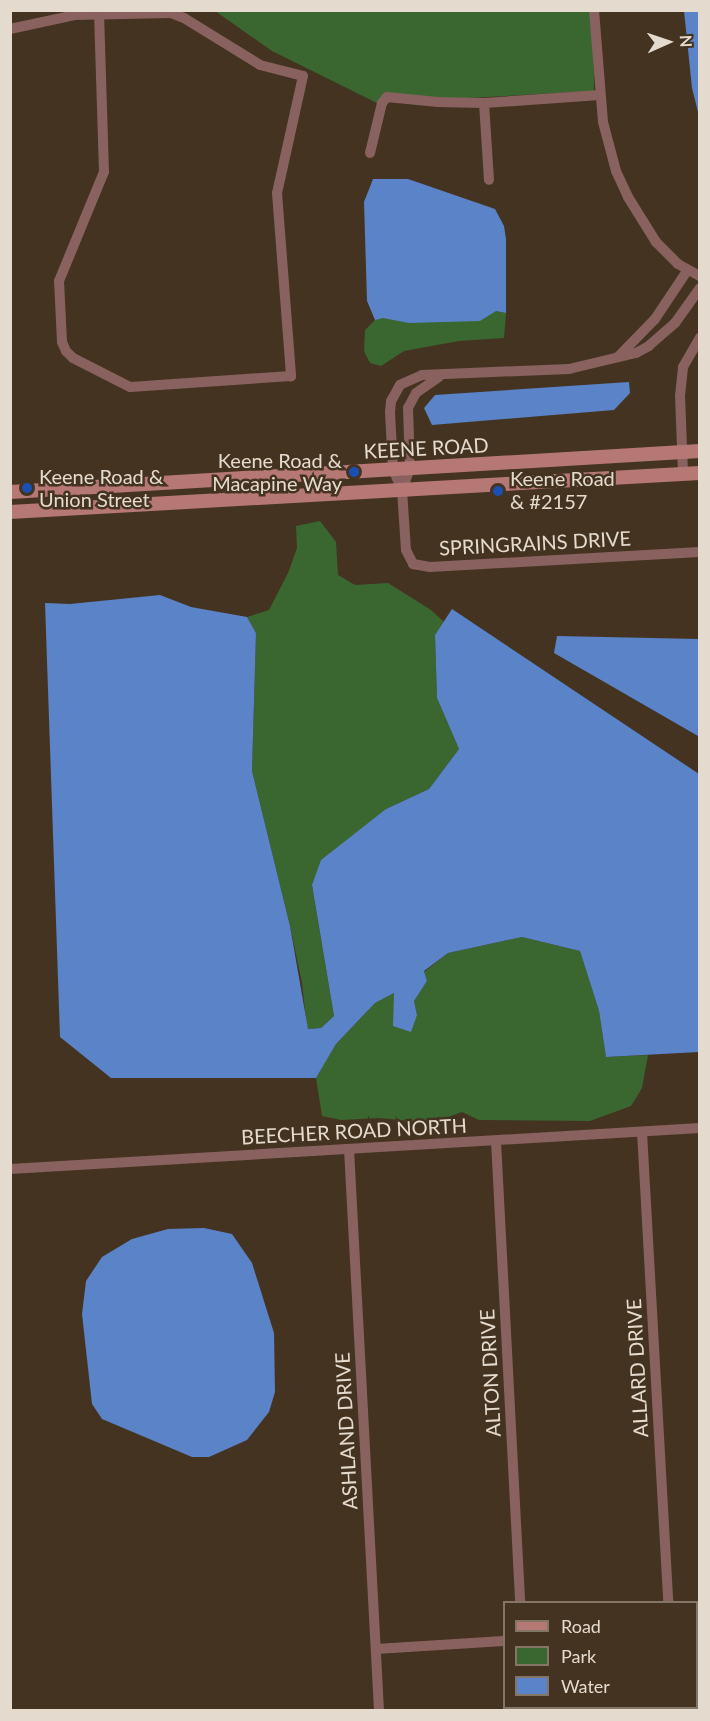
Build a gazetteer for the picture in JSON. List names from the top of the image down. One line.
{"streets":{"main road":["KEENE ROAD"],"street":["SPRINGRAINS DRIVE","BEECHER ROAD NORTH","ALLARD DRIVE","ALTON DRIVE","ASHLAND DRIVE"]},"crossings":[["KEENE ROAD","SPRINGRAINS DRIVE"],["BEECHER ROAD NORTH","ALLARD DRIVE"],["BEECHER ROAD NORTH","ALTON DRIVE"],["BEECHER ROAD NORTH","ASHLAND DRIVE"]],"places":["Keene Road & Macapine Way","Keene Road & Union Street","Keene Road & #2157"],"legend":["Road","Park","Water"],"north":"right"}
